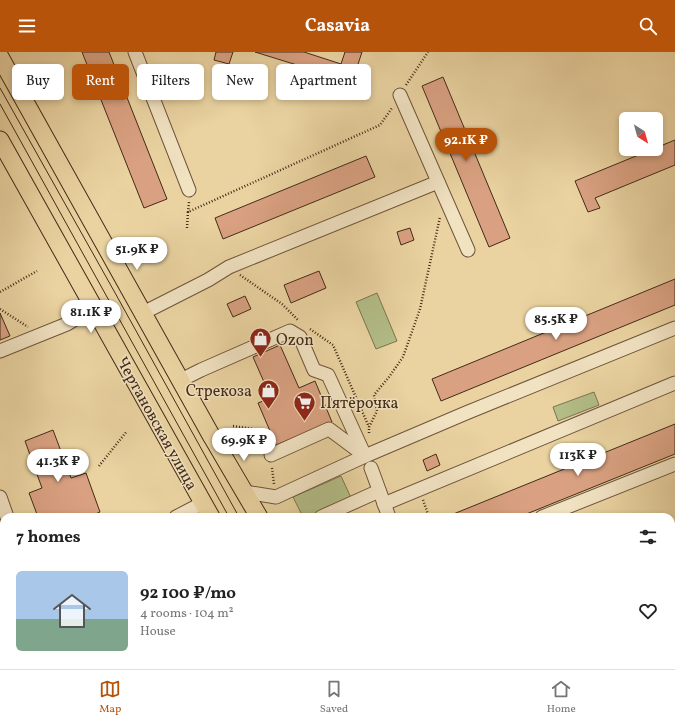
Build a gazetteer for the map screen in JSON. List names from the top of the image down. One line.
{"streets":{"main road":["Чертановская улица"]},"places":{"shop":["Ozon","Стрекоза"],"supermarket":["Пятёрочка"]},"north":"bottom right","page":{"header":"Casavia","chip":["Buy","Rent","Filters","New","Apartment"],"price":["92.1K ₽","51.9K ₽","81.1K ₽","85.5K ₽","69.9K ₽","113K ₽","41.3K ₽"],"heading":"7 homes","list":[{"name":"92 100 ₽/mo","note":"4 rooms · 104 m² · House"}],"tabs":["Map","Saved","Home"]}}
